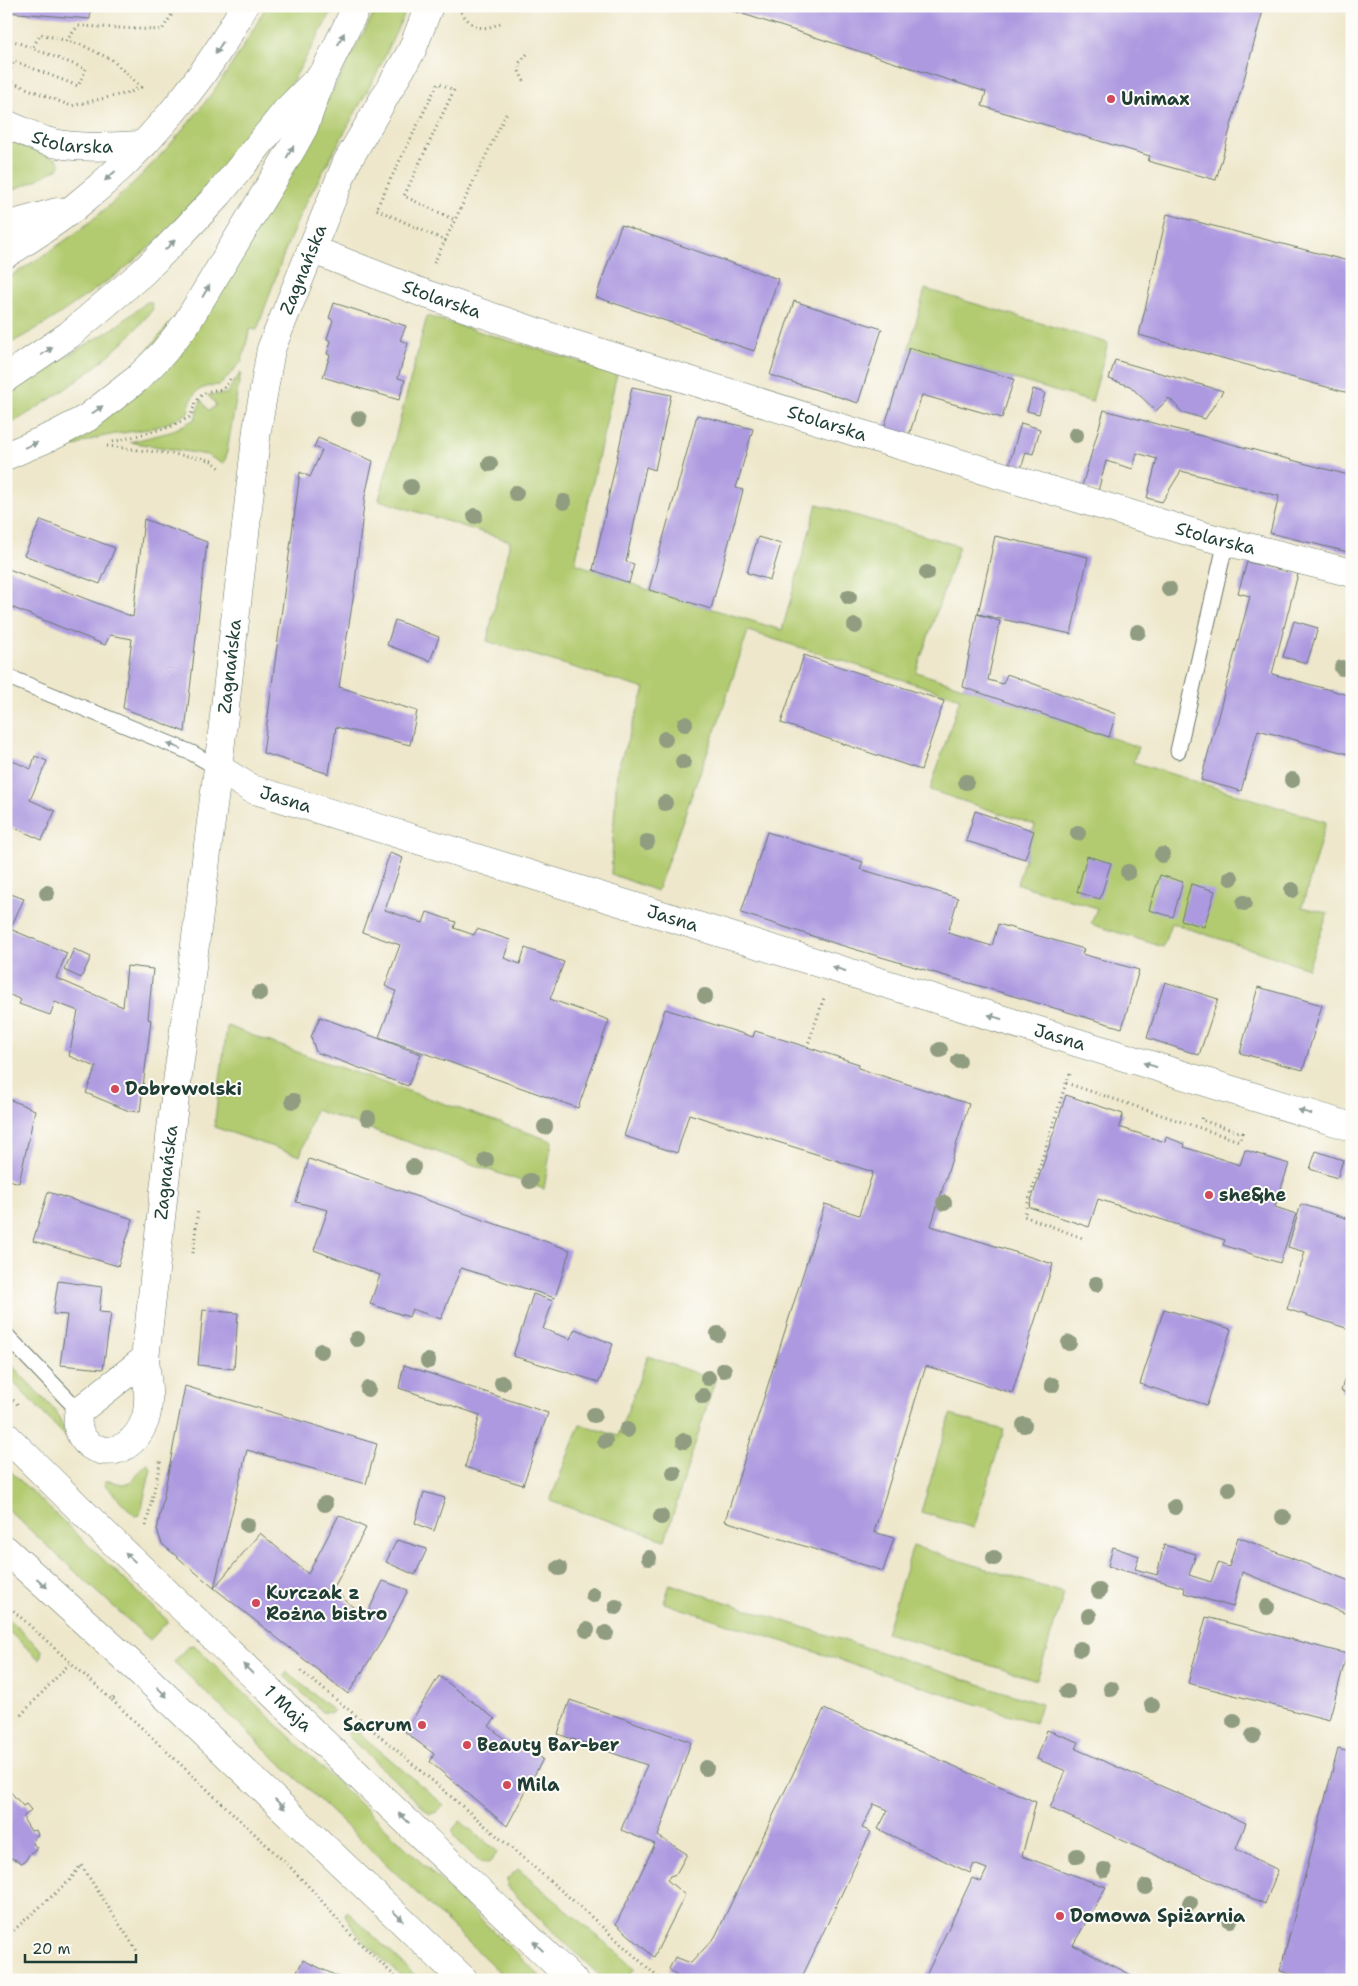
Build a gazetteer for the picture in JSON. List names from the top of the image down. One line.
{"streets":{"street":["Stolarska","Zagnańska","Jasna","1 Maja"]},"crossings":[["Stolarska","Zagnańska"],["Zagnańska","Jasna"]],"one_way":["Jasna"],"places":["Unimax","Dobrowolski","she&he","Kurczak z Rożna bistro","Sacrum","Beauty Bar-ber","Mila","Domowa Spiżarnia"],"scale_bar":"20 m"}
